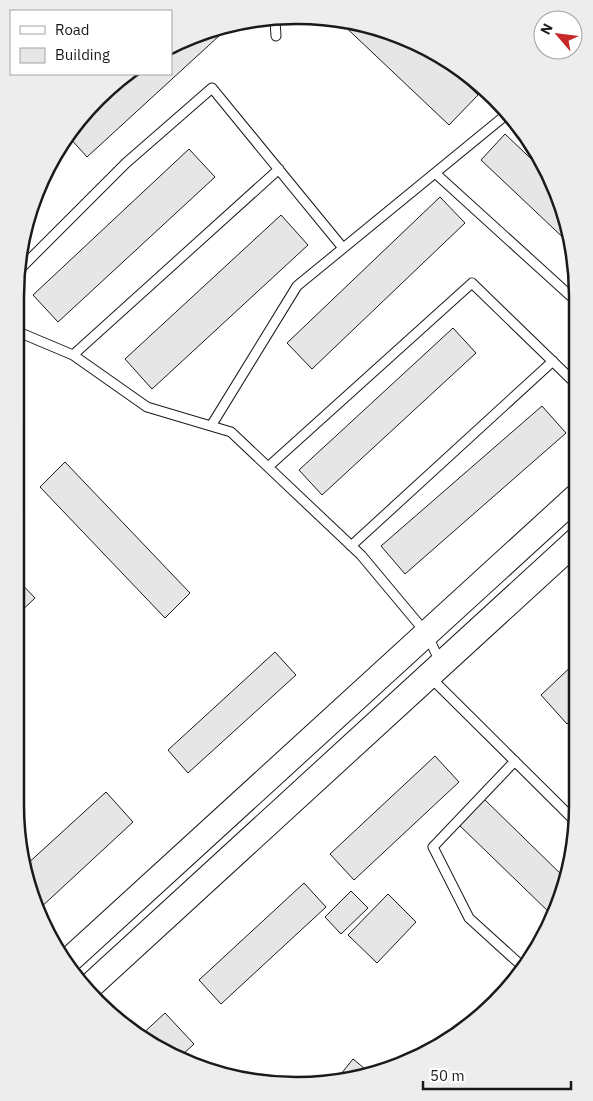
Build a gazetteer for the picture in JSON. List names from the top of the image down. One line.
{"legend":["Road","Building"],"scale_bar":"50 m","north":"top left"}
